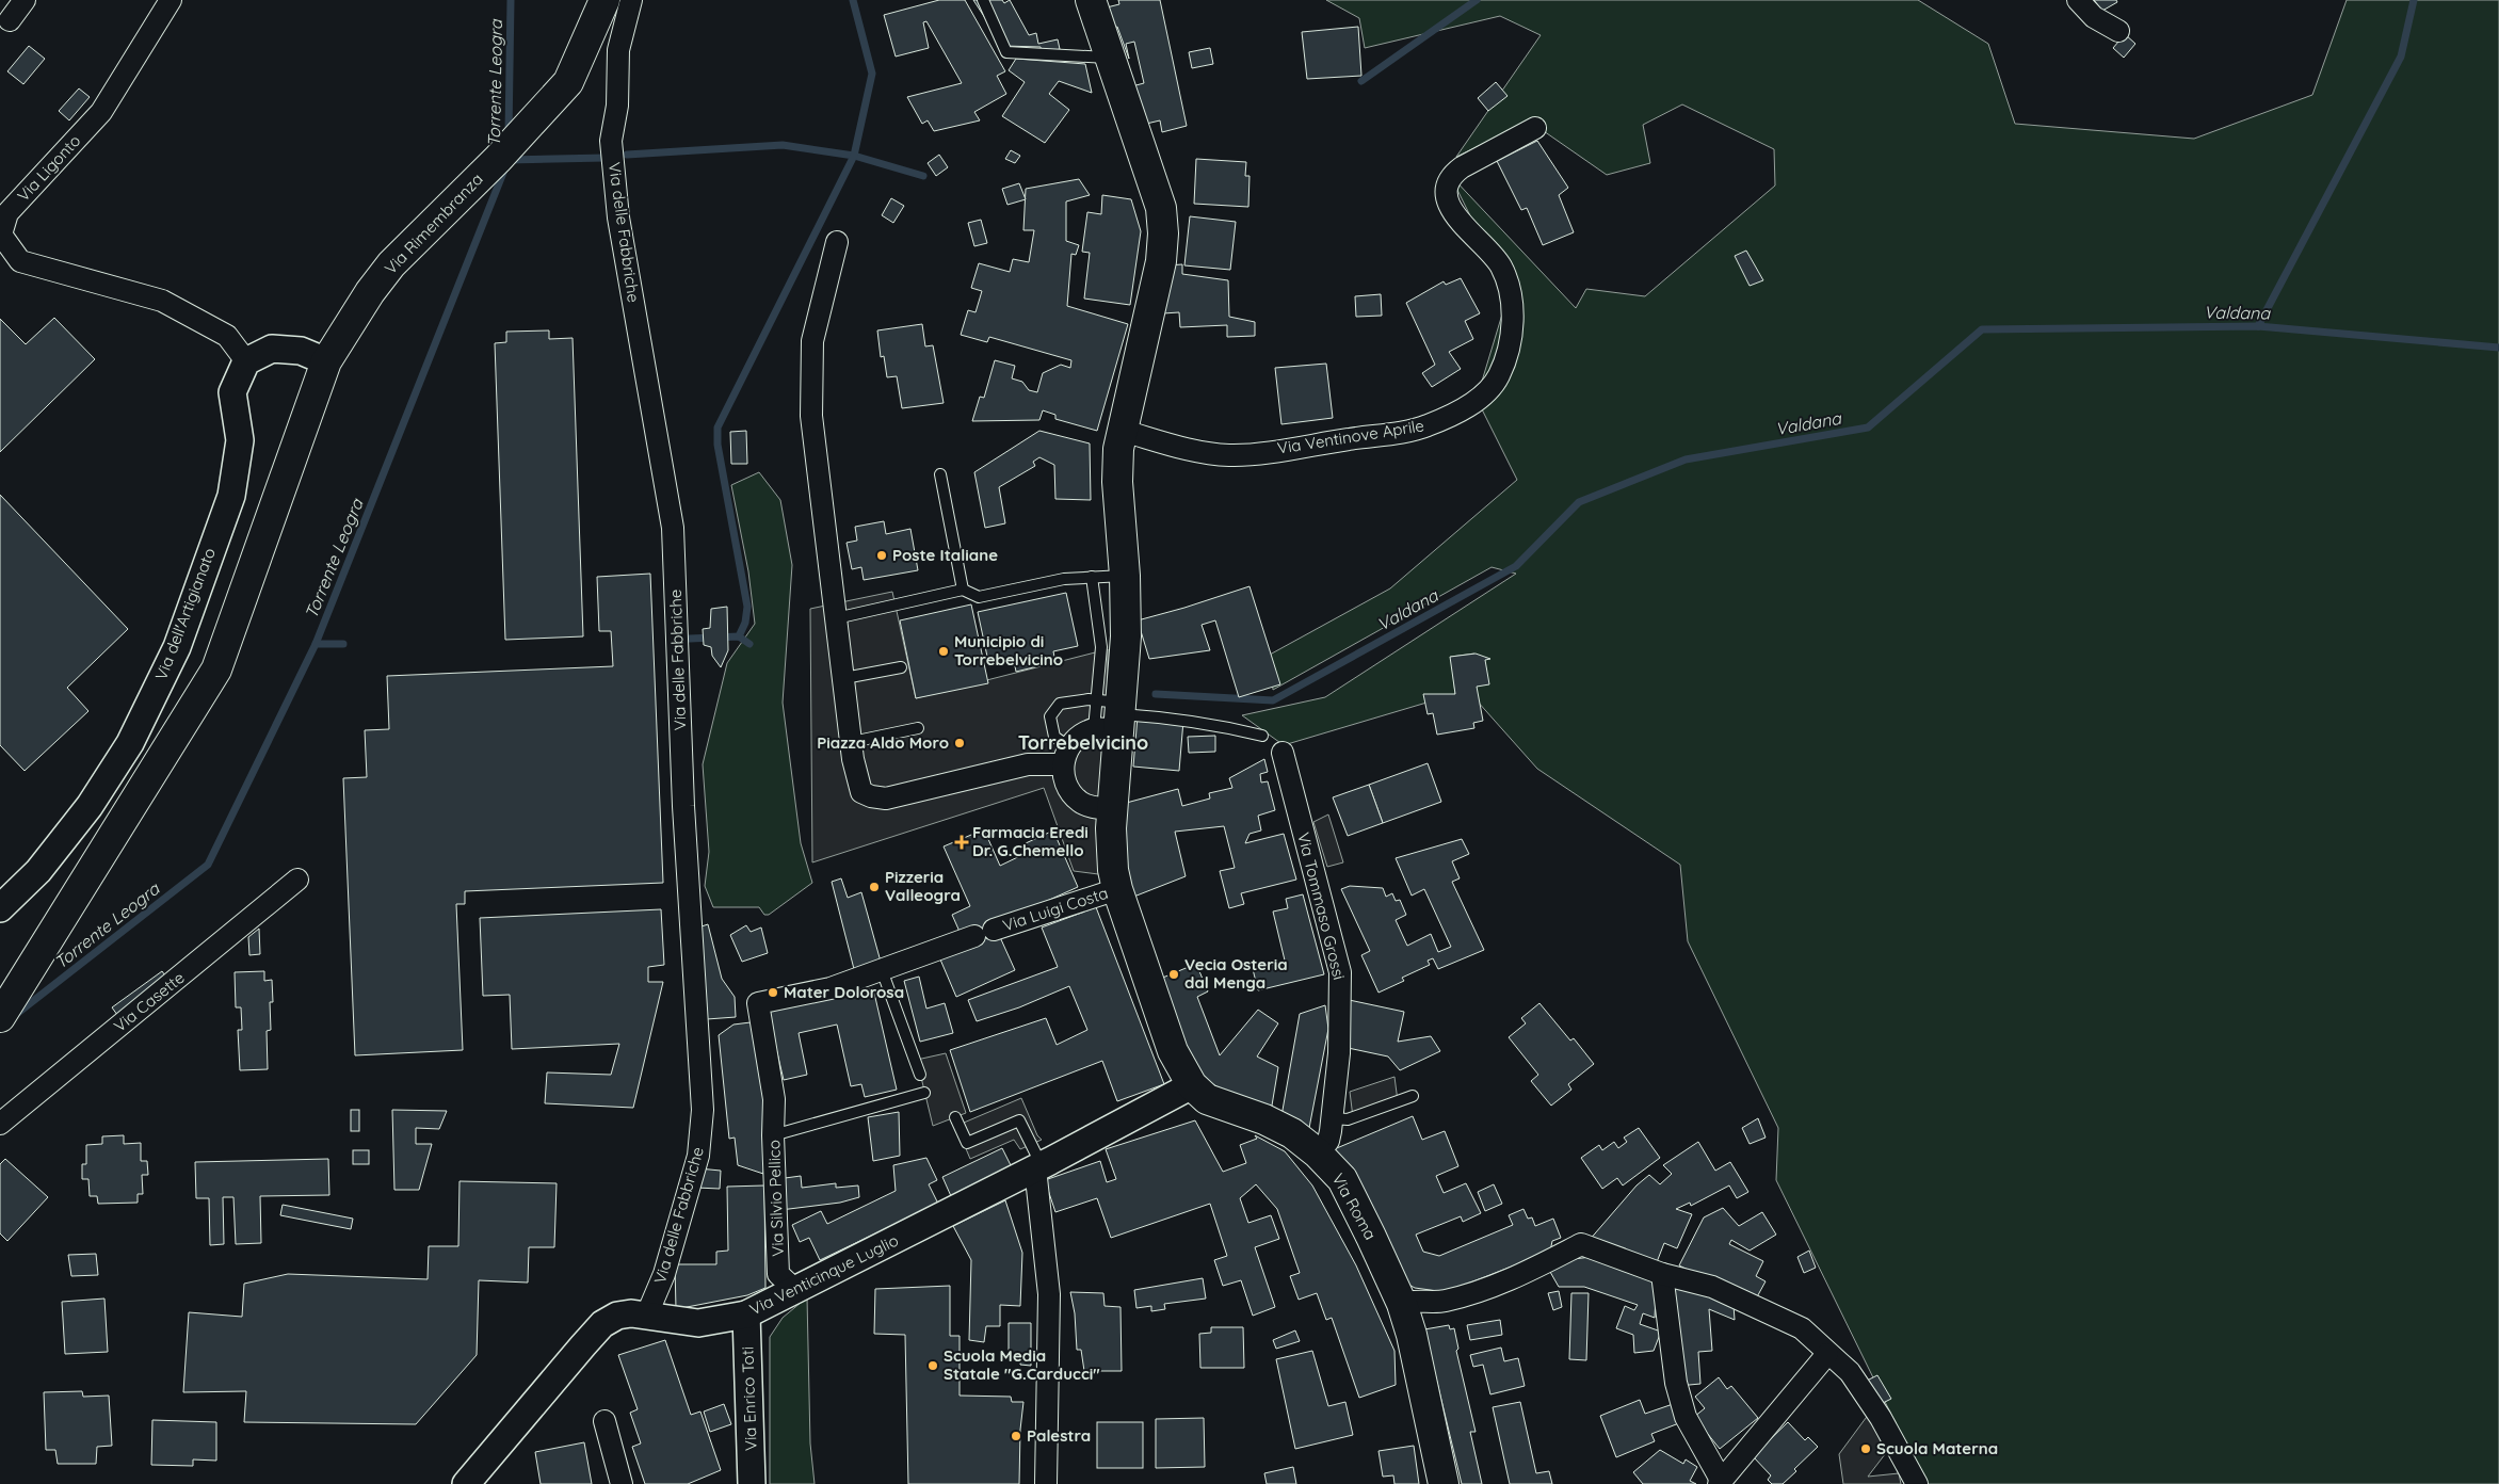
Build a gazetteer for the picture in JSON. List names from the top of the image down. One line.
{"streets":{"main road":["Via Rimembranza","Via Roma"],"street":["Via Ligonto","Via delle Fabbriche","Via Ventinove Aprile","Via dell'Artigianato","Via Tommaso Grossi","Via Luigi Costa","Via Casette","Via Silvio Pellico","Via Venticinque Luglio","Via Enrico Toti"]},"crossings":[["Via Ligonto","Via dell'Artigianato"],["Via delle Fabbriche","Via Venticinque Luglio"],["Via Tommaso Grossi","Via Roma"],["Via Luigi Costa","Via Silvio Pellico"],["Via Luigi Costa","Via Roma"],["Via Silvio Pellico","Via Venticinque Luglio"],["Via Roma","Via Venticinque Luglio"],["Via Venticinque Luglio","Via Enrico Toti"]],"districts":["Torrebelvicino"],"water":["Torrente Leogra","Valdana"],"places":{"other":["Poste Italiane","Municipio di Torrebelvicino","Piazza Aldo Moro","Pizzeria Valleogra","Vecia Osteria dal Menga","Mater Dolorosa","Scuola Media Statale \"G.Carducci\"","Palestra","Scuola Materna"],"health":["Farmacia Eredi Dr. G.Chemello"]}}
